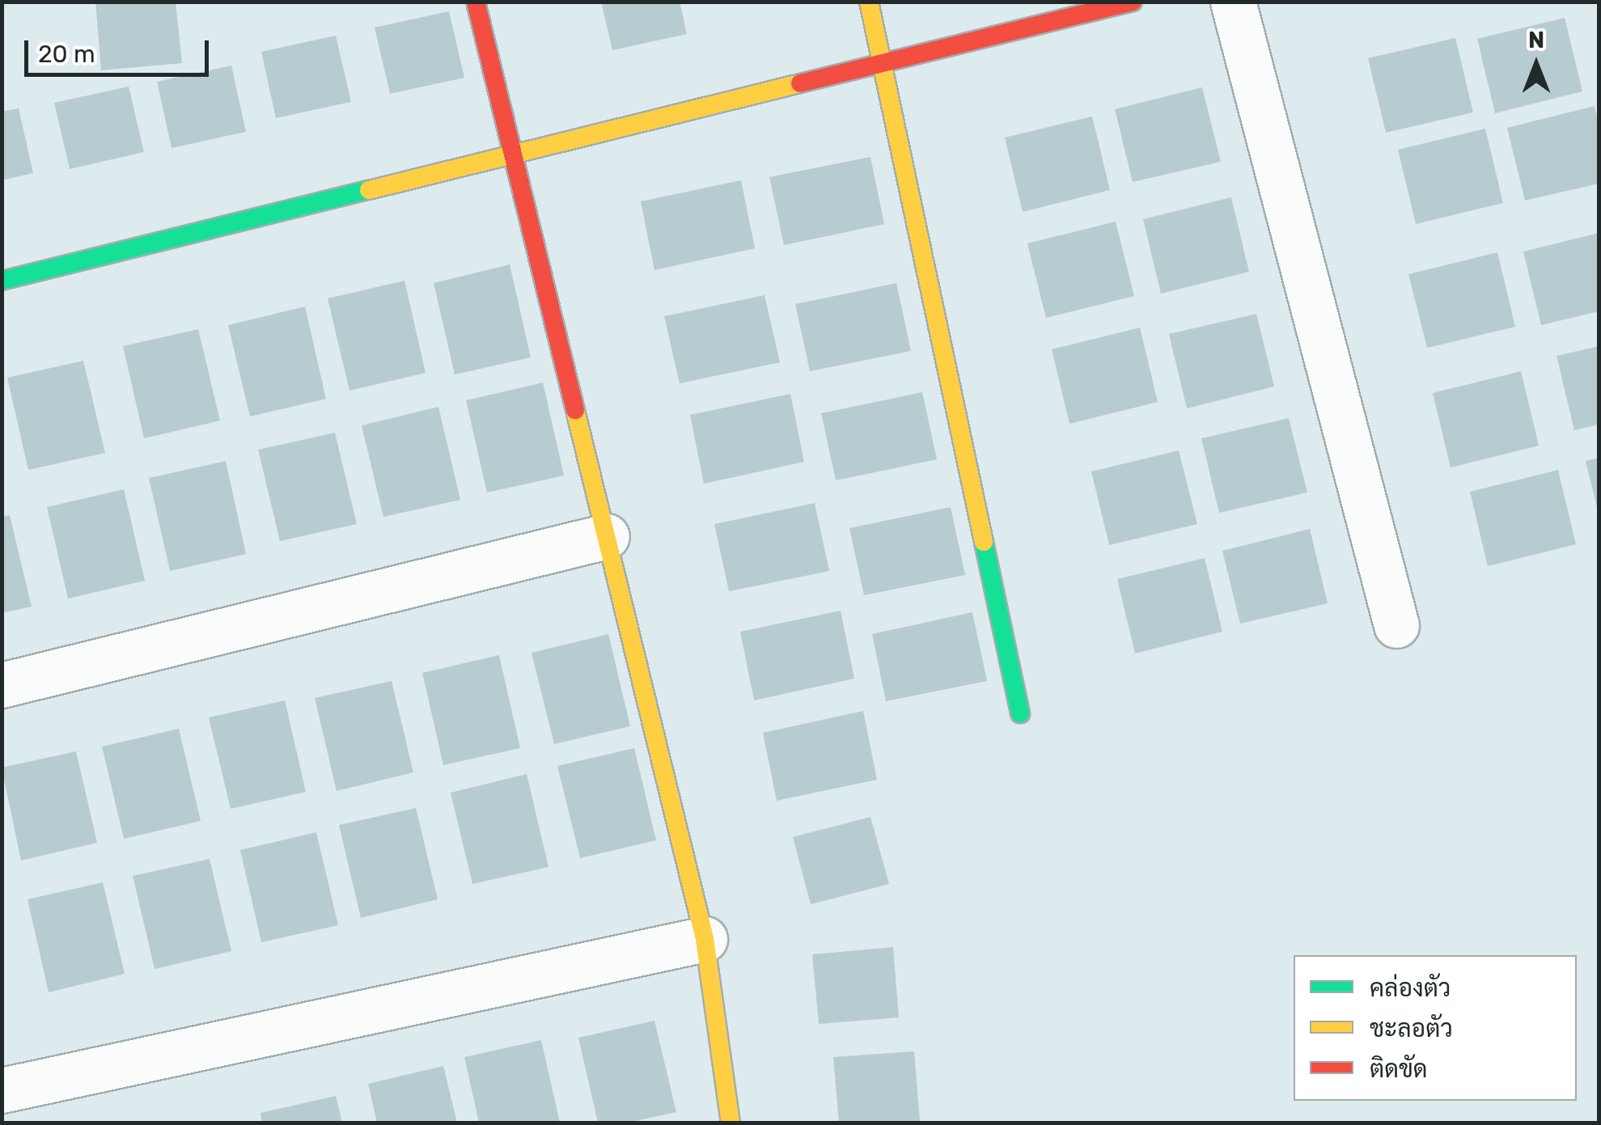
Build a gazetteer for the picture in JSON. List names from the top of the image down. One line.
{"legend":["คล่องตัว","ชะลอตัว","ติดขัด"],"scale_bar":"20 m","north":"top"}
